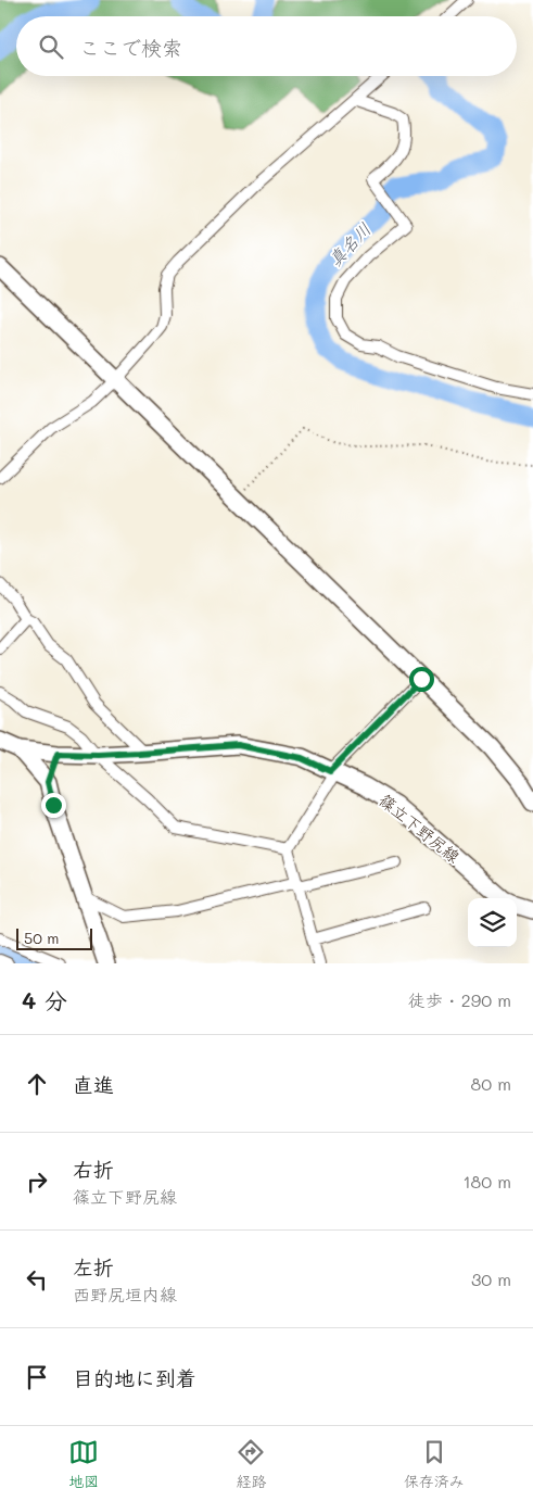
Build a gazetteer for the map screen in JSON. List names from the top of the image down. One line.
{"streets":{"main road":["篠立下野尻線"]},"water":["真名川"],"scale_bar":"50 m","page":{"search":"ここで検索","scale":"50 m","heading":["4 分","徒歩 · 290 m"],"list":[["直進","80 m"],["右折","篠立下野尻線","180 m"],["左折","西野尻垣内線","30 m"],"目的地に到着"],"nav":["地図","経路","保存済み"]}}
